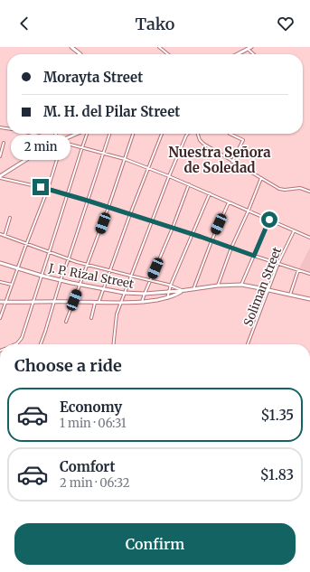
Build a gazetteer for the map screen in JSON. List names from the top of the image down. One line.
{"streets":{"main road":["J. P. Rizal Street"],"street":["Soliman Street"]},"crossings":[["J. P. Rizal Street","Soliman Street"]],"districts":["Nuestra Señora de Soledad"],"page":{"header":"Tako","banner":["Morayta Street","M. H. del Pilar Street"],"bubble":"2 min","heading":"Choose a ride","list":[{"name":"Economy","note":"1 min · 06:31","value":"$1.35"},{"name":"Comfort","note":"2 min · 06:32","value":"$1.83"}],"buttons":"Confirm"}}
